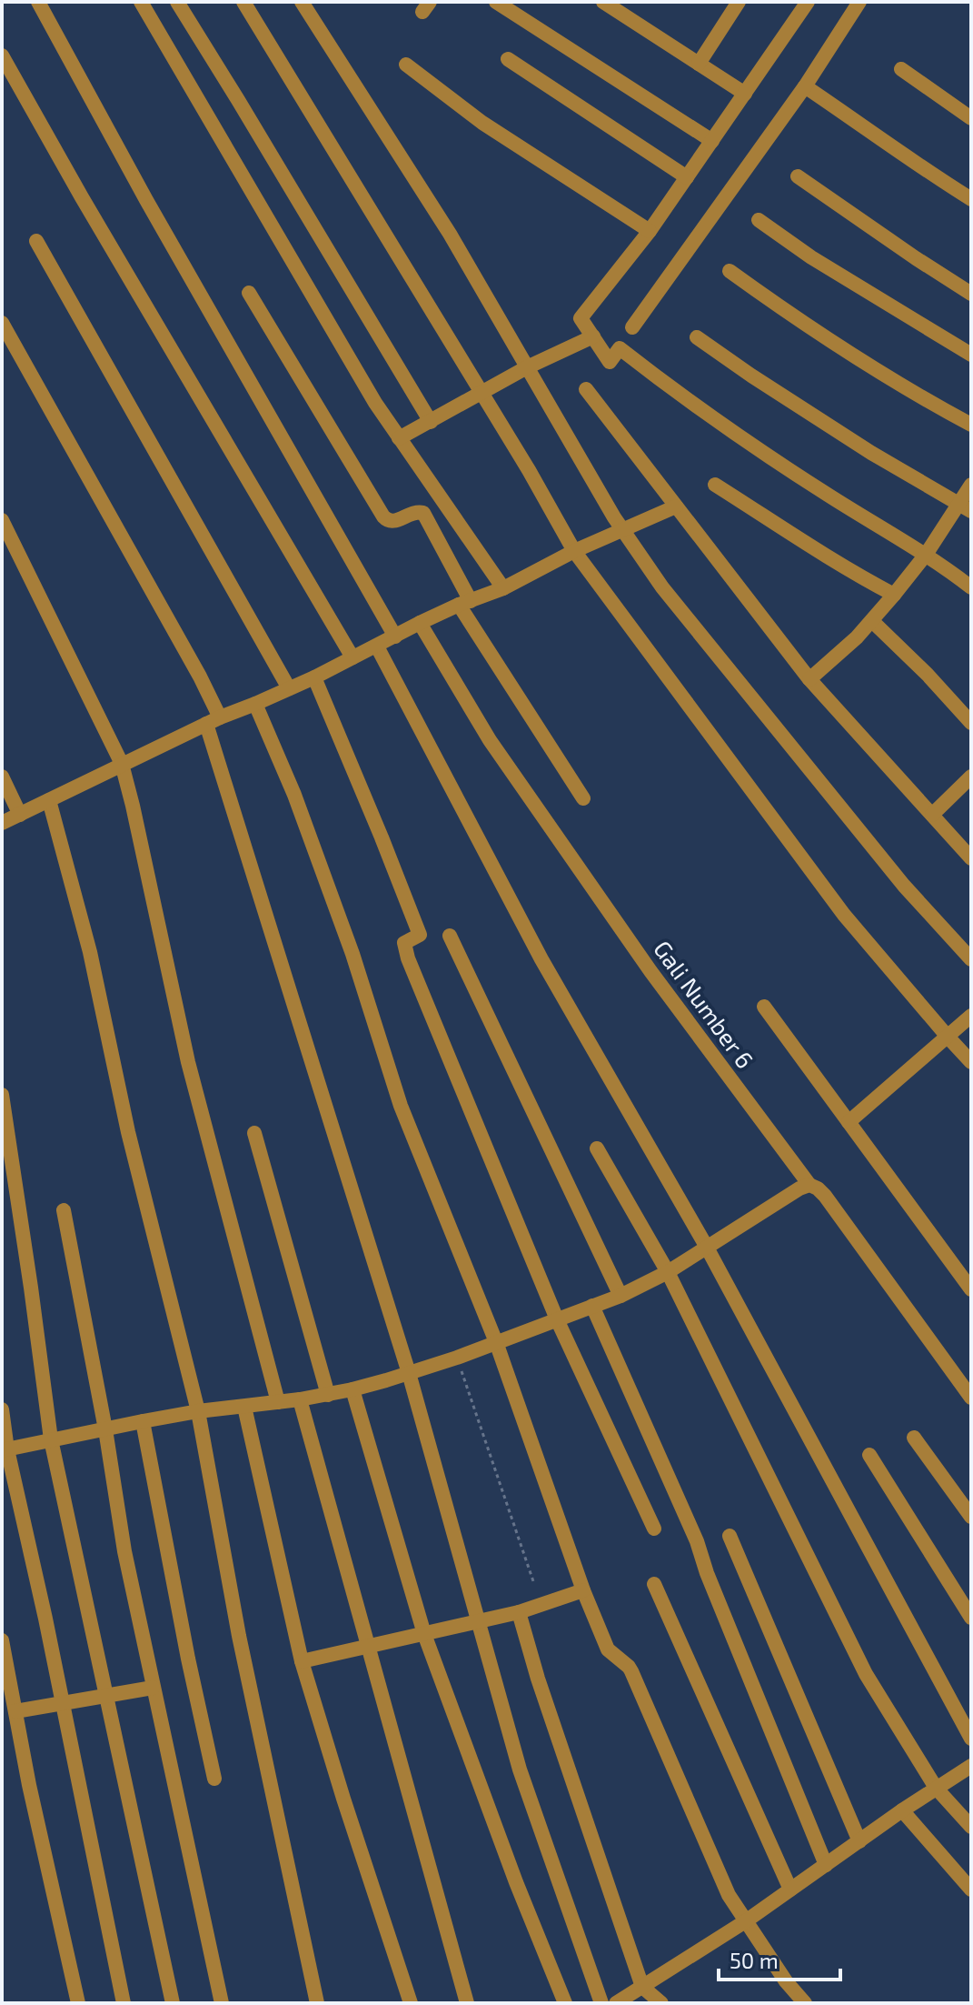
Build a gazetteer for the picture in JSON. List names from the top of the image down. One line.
{"streets":{"street":["Gali Number 6"]},"scale_bar":"50 m"}
